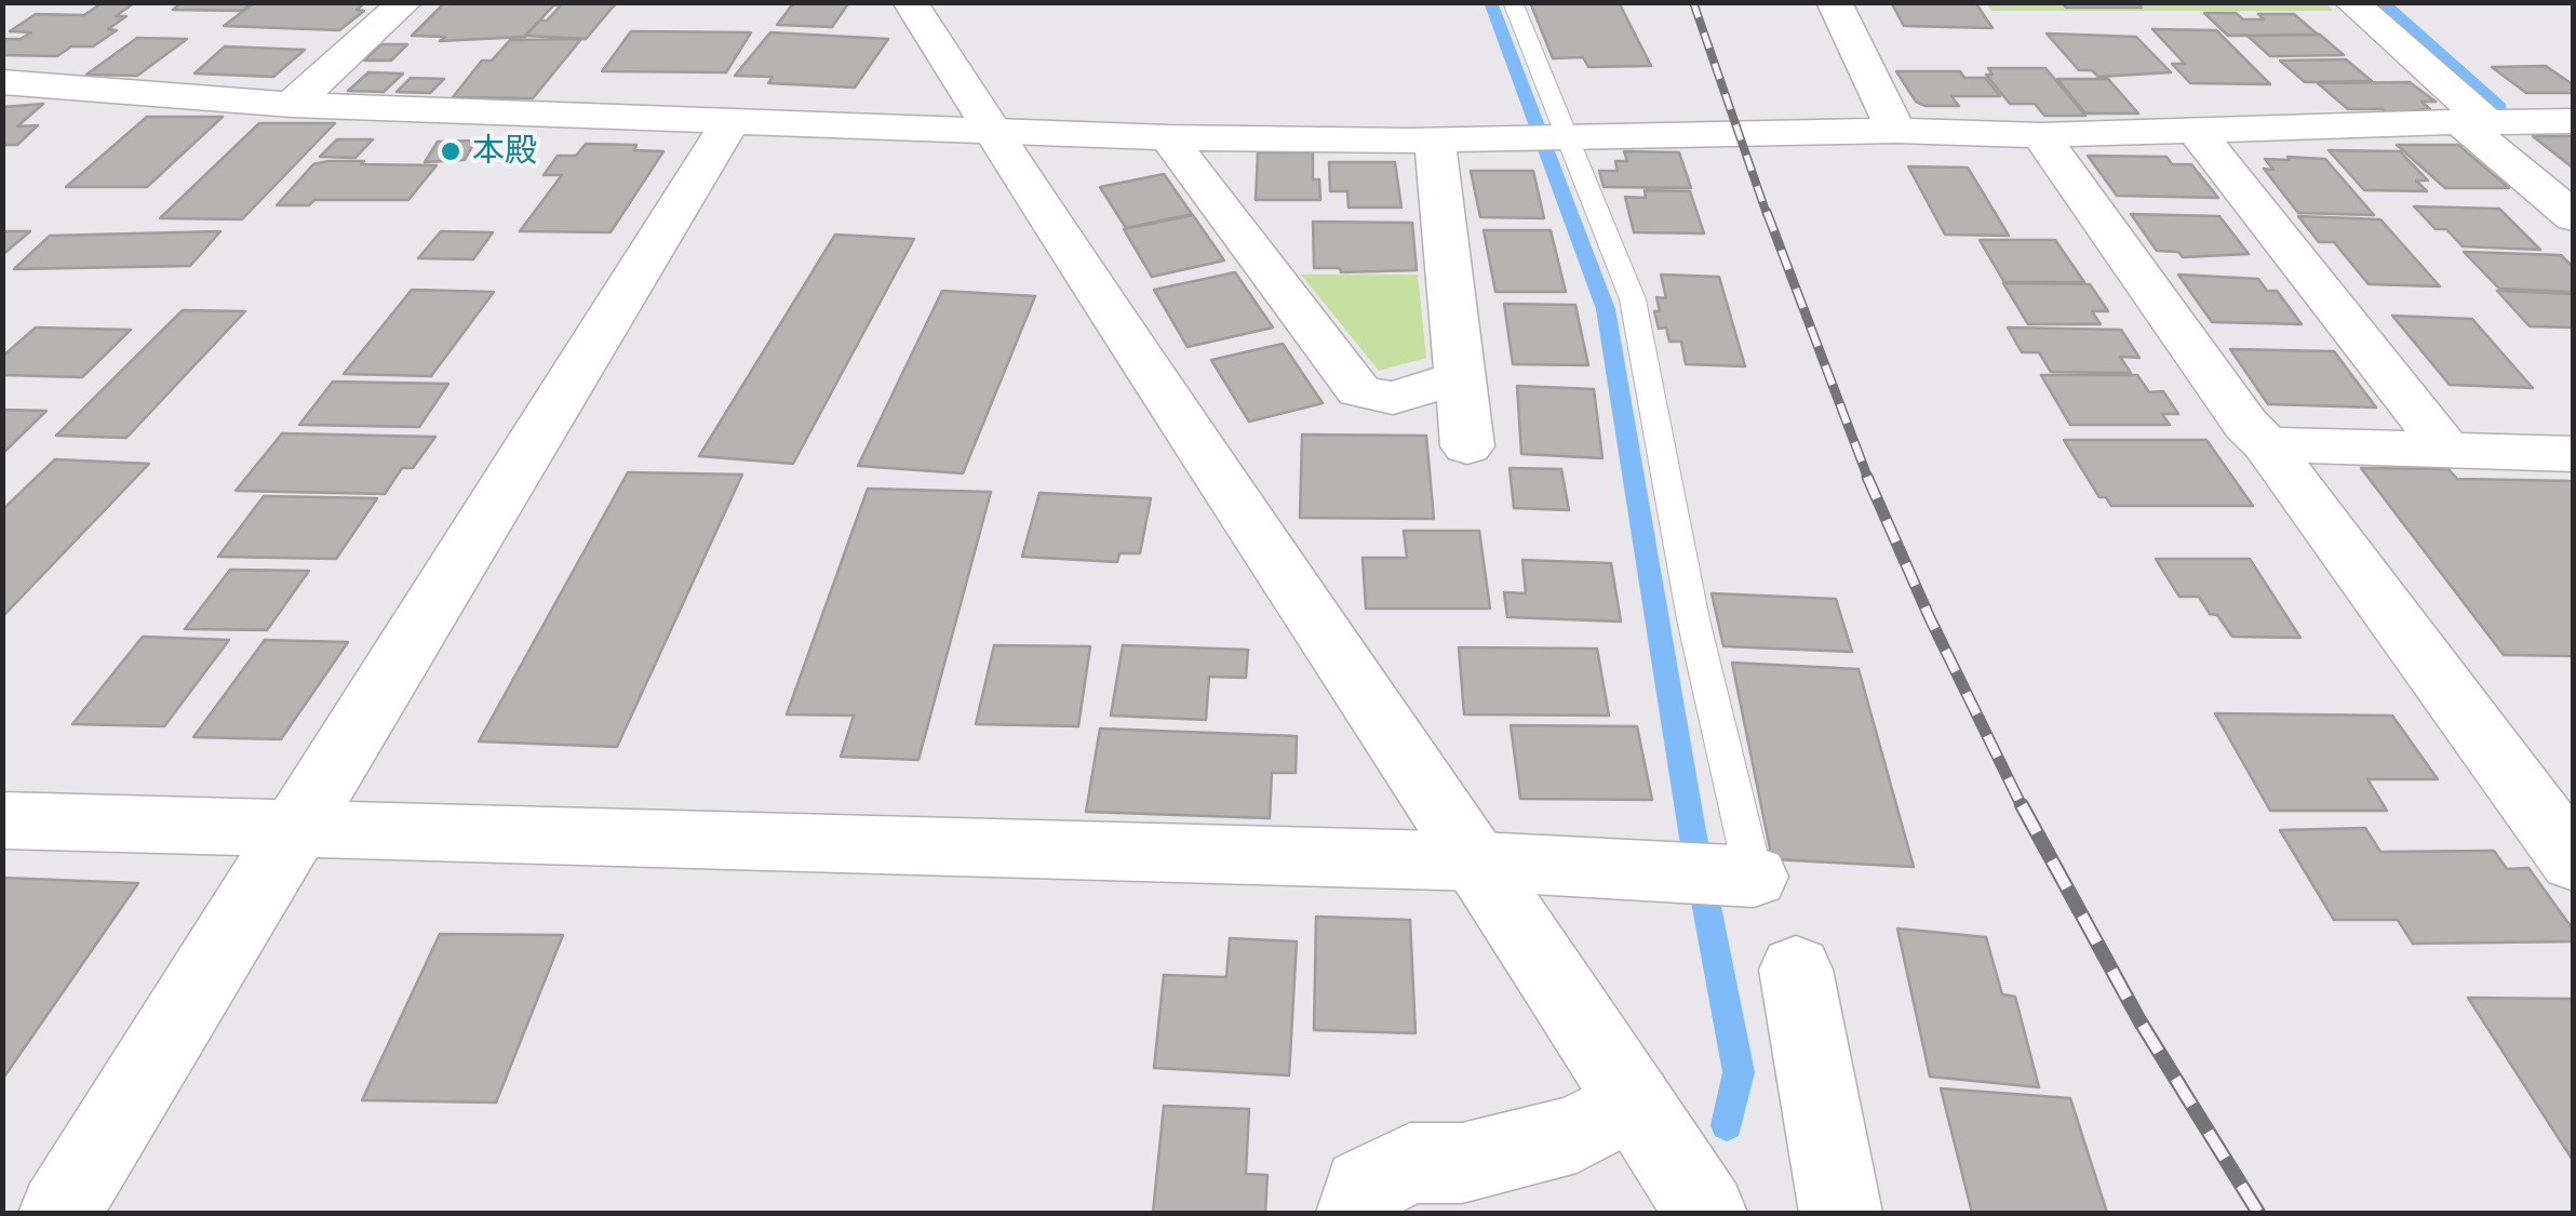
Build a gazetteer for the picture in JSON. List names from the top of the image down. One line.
{"places":["本殿"]}
